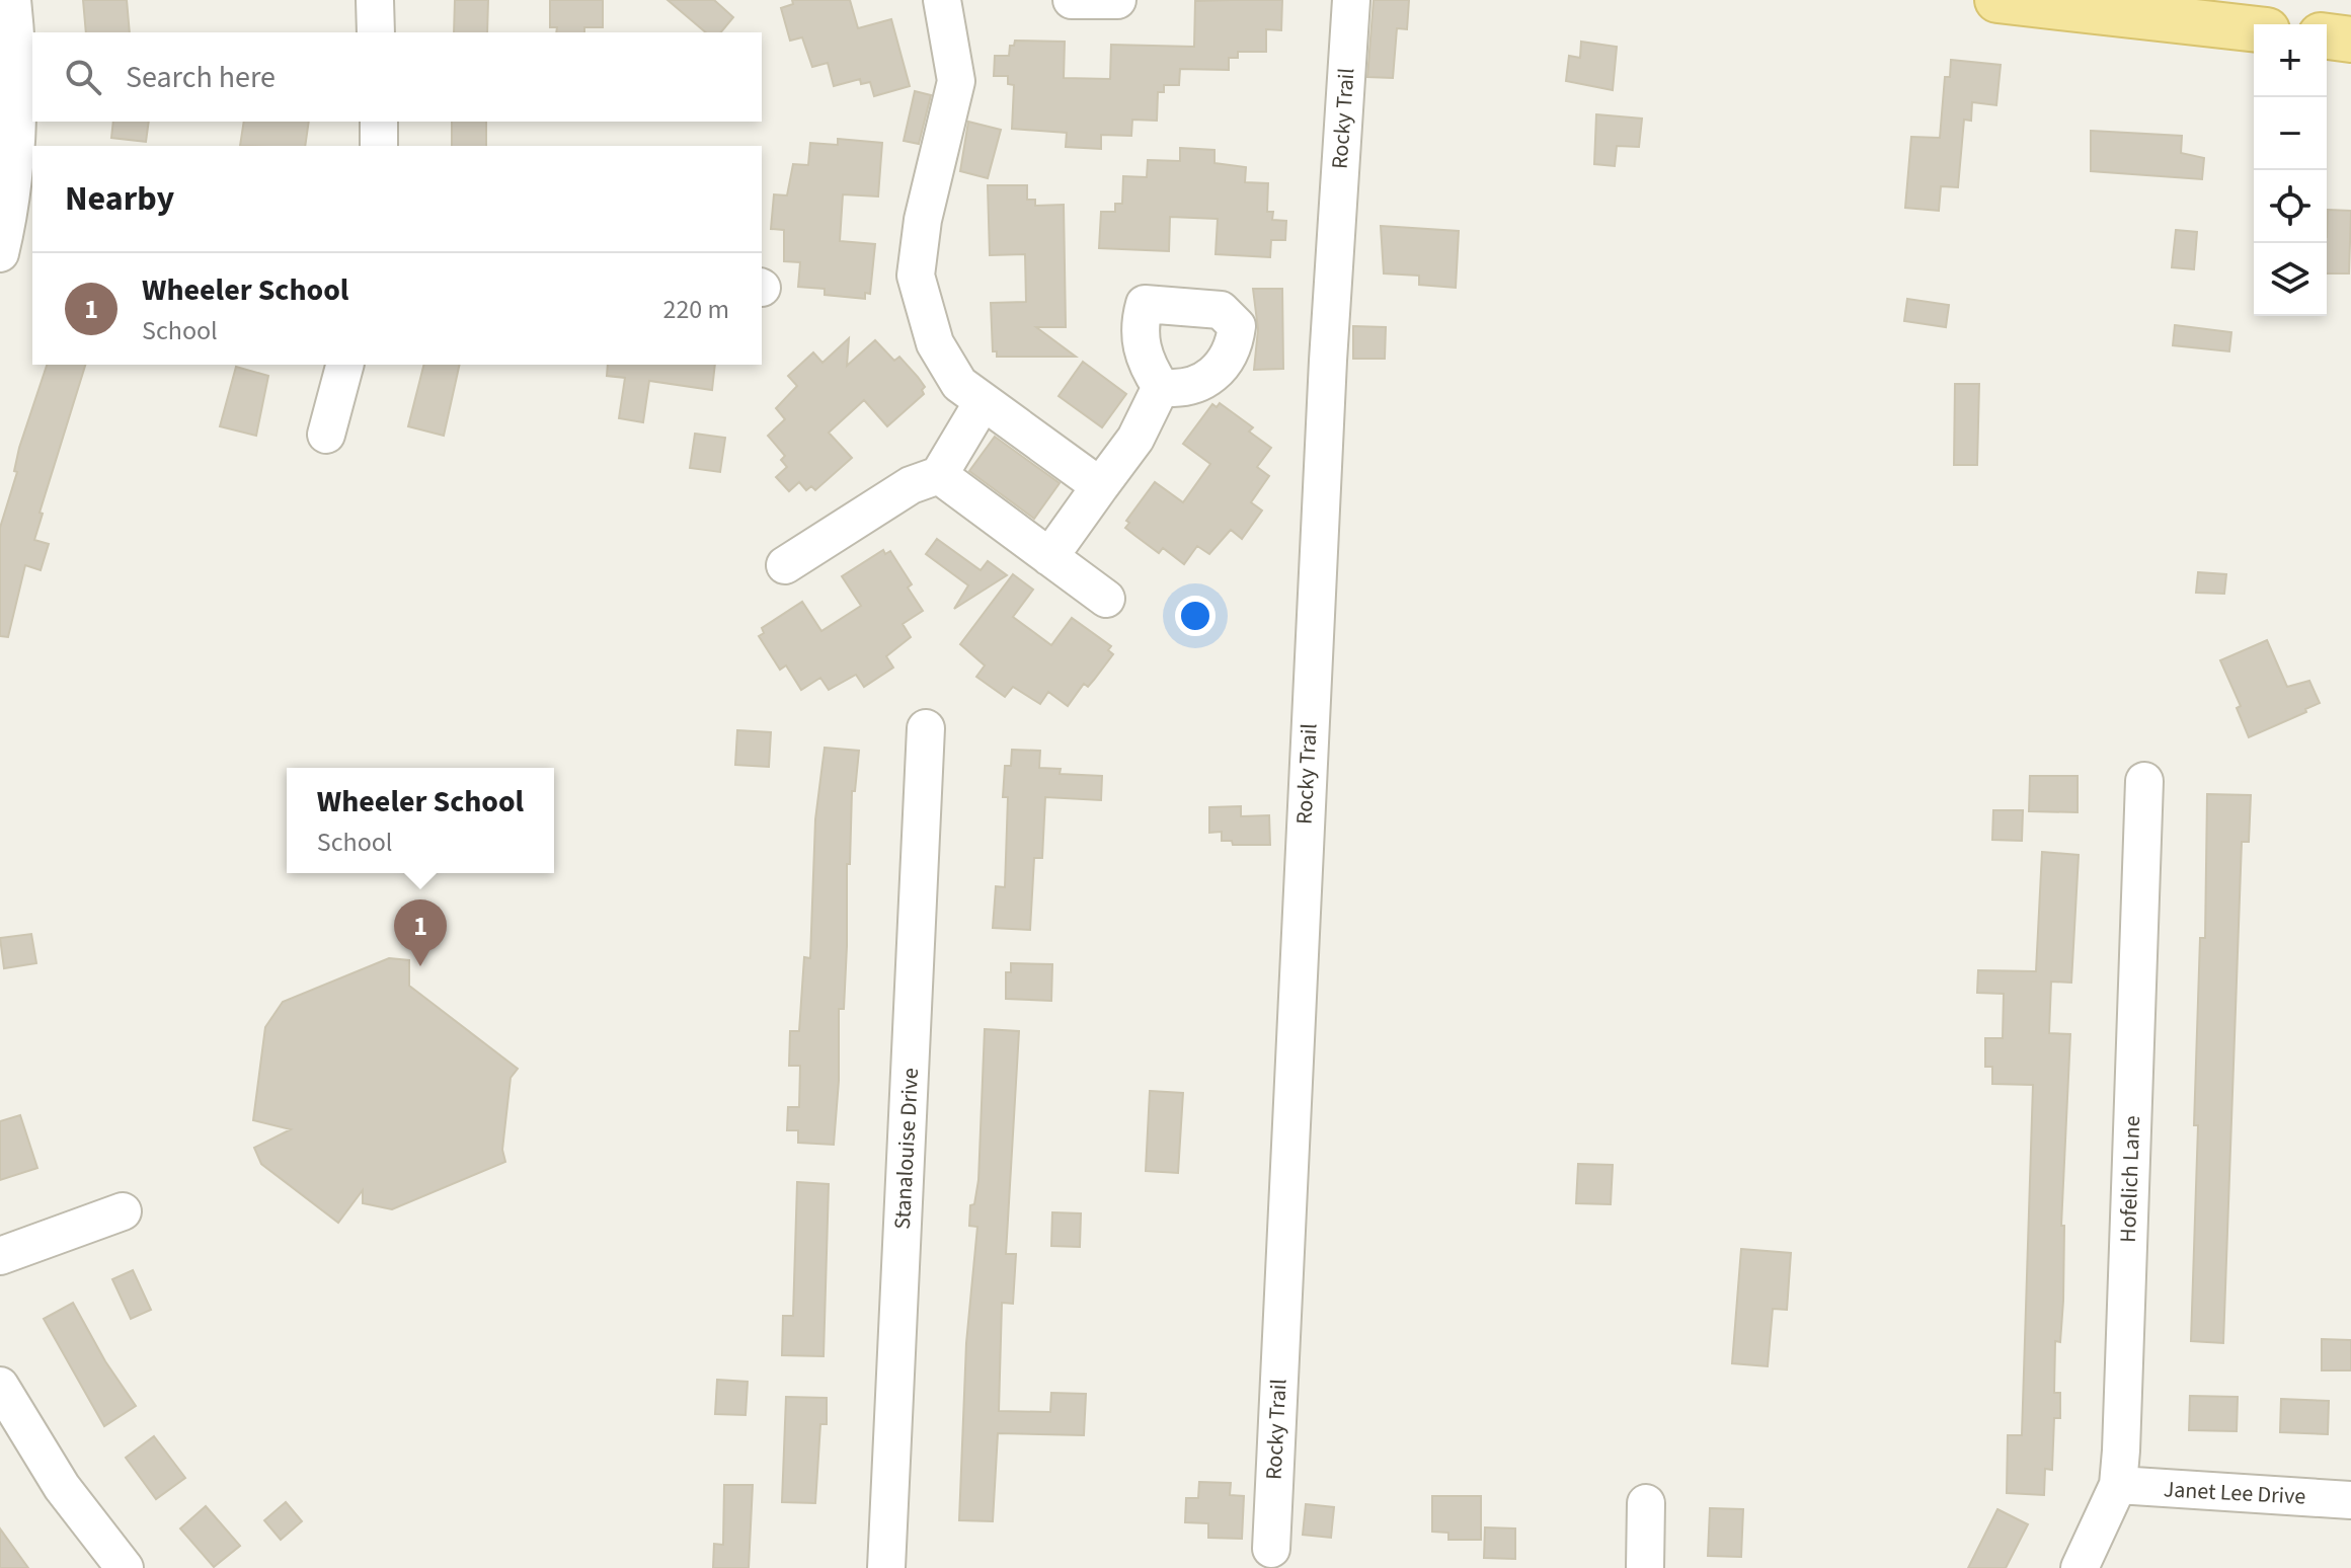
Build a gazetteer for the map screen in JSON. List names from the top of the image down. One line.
{"streets":{"street":["Rocky Trail","Stanalouise Drive","Hofelich Lane","Janet Lee Drive"]},"crossings":[["Hofelich Lane","Janet Lee Drive"]],"page":{"map_buttons":["+","−"],"search":"Search here","heading":"Nearby","list":[{"mark":"1","name":"Wheeler School","note":"School","value":"220 m"}],"popup":["Wheeler School","School"],"pins":"1"}}
